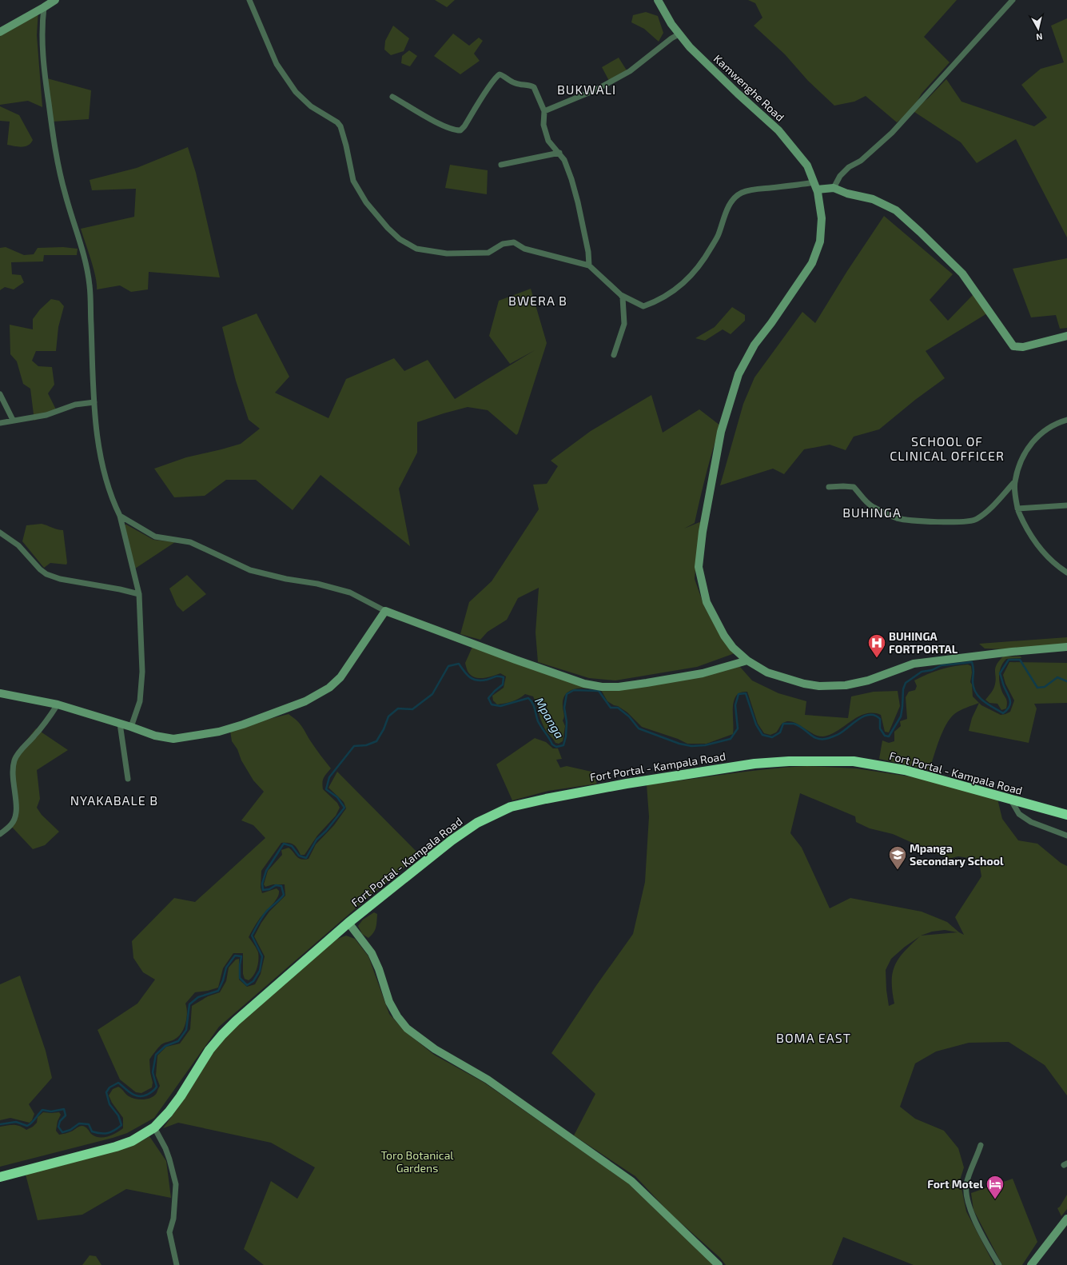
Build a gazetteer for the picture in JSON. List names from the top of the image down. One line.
{"streets":{"highway":["Fort Portal - Kampala Road"],"main road":["Kamwenghe Road"]},"districts":["BUKWALI","BWERA B","SCHOOL OF CLINICAL OFFICER","BUHINGA","NYAKABALE B","BOMA EAST"],"water":["Mpanga"],"parks":["Toro Botanical Gardens"],"places":{"hospital":["BUHINGA FORTPORTAL"],"school or university":["Mpanga Secondary School"],"hotel":["Fort Motel"]},"north":"bottom"}
